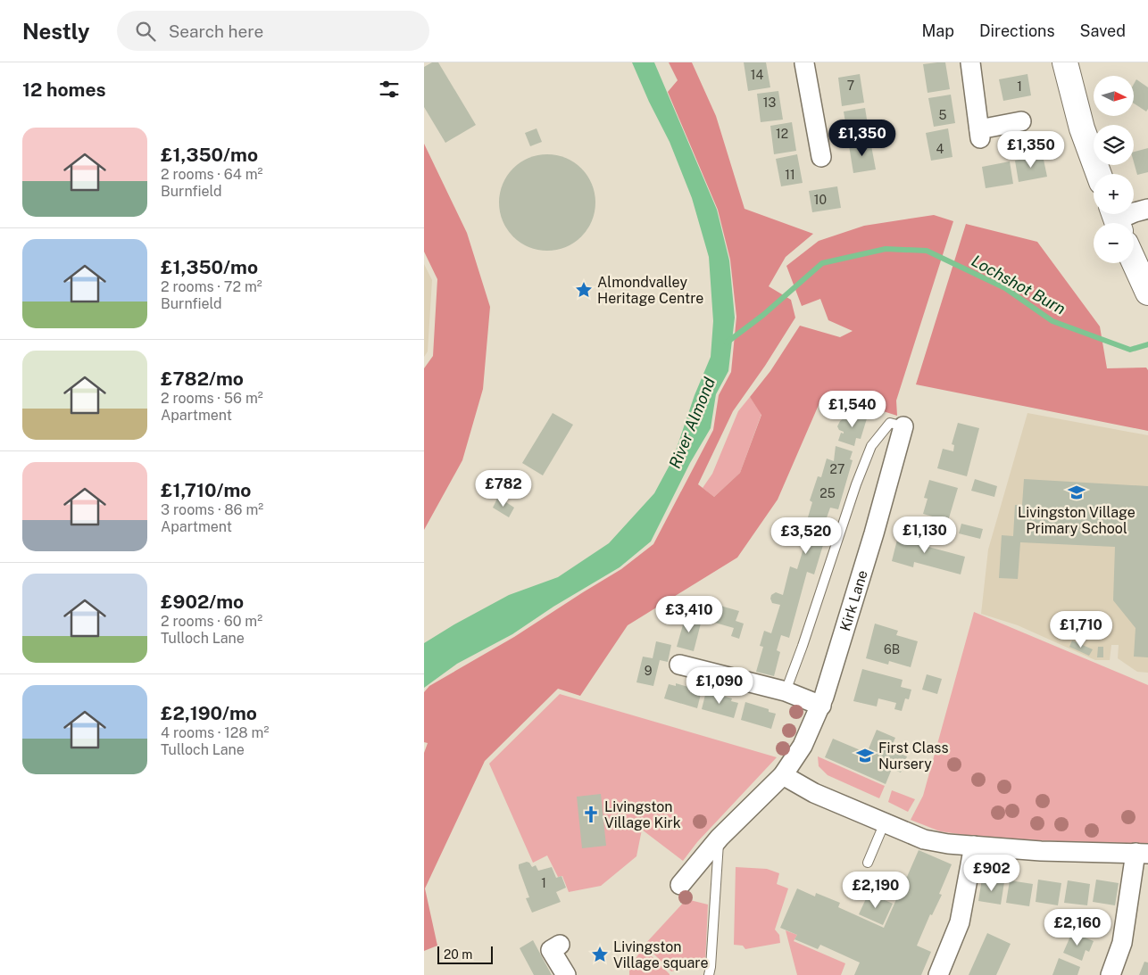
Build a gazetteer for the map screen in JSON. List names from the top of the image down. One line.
{"streets":{"street":["Kirk Lane"]},"water":["Lochshot Burn","River Almond"],"places":{"place":["Almondvalley Heritage Centre","Livingston Village square"],"school or university":["Livingston Village Primary School","First Class Nursery"],"church":["Livingston Village Kirk"]},"house_numbers":["14","7","1","13","5","12","4","11","10","27","25","6B","9","1"],"scale_bar":"20 m","north":"right","page":{"header":"Nestly","search":"Search here","nav":["Map","Directions","Saved"],"heading":"12 homes","map_buttons":["+","−"],"list":[{"name":"£1,350/mo","note":"2 rooms · 64 m² · Burnfield"},{"name":"£1,350/mo","note":"2 rooms · 72 m² · Burnfield"},{"name":"£782/mo","note":"2 rooms · 56 m² · Apartment"},{"name":"£1,710/mo","note":"3 rooms · 86 m² · Apartment"},{"name":"£902/mo","note":"2 rooms · 60 m² · Tulloch Lane"},{"name":"£2,190/mo","note":"4 rooms · 128 m² · Tulloch Lane"}],"price":["£1,350","£1,350","£1,540","£782","£1,130","£3,520","£3,410","£1,710","£1,090","£902","£2,190","£2,160"],"scale":"20 m"}}
